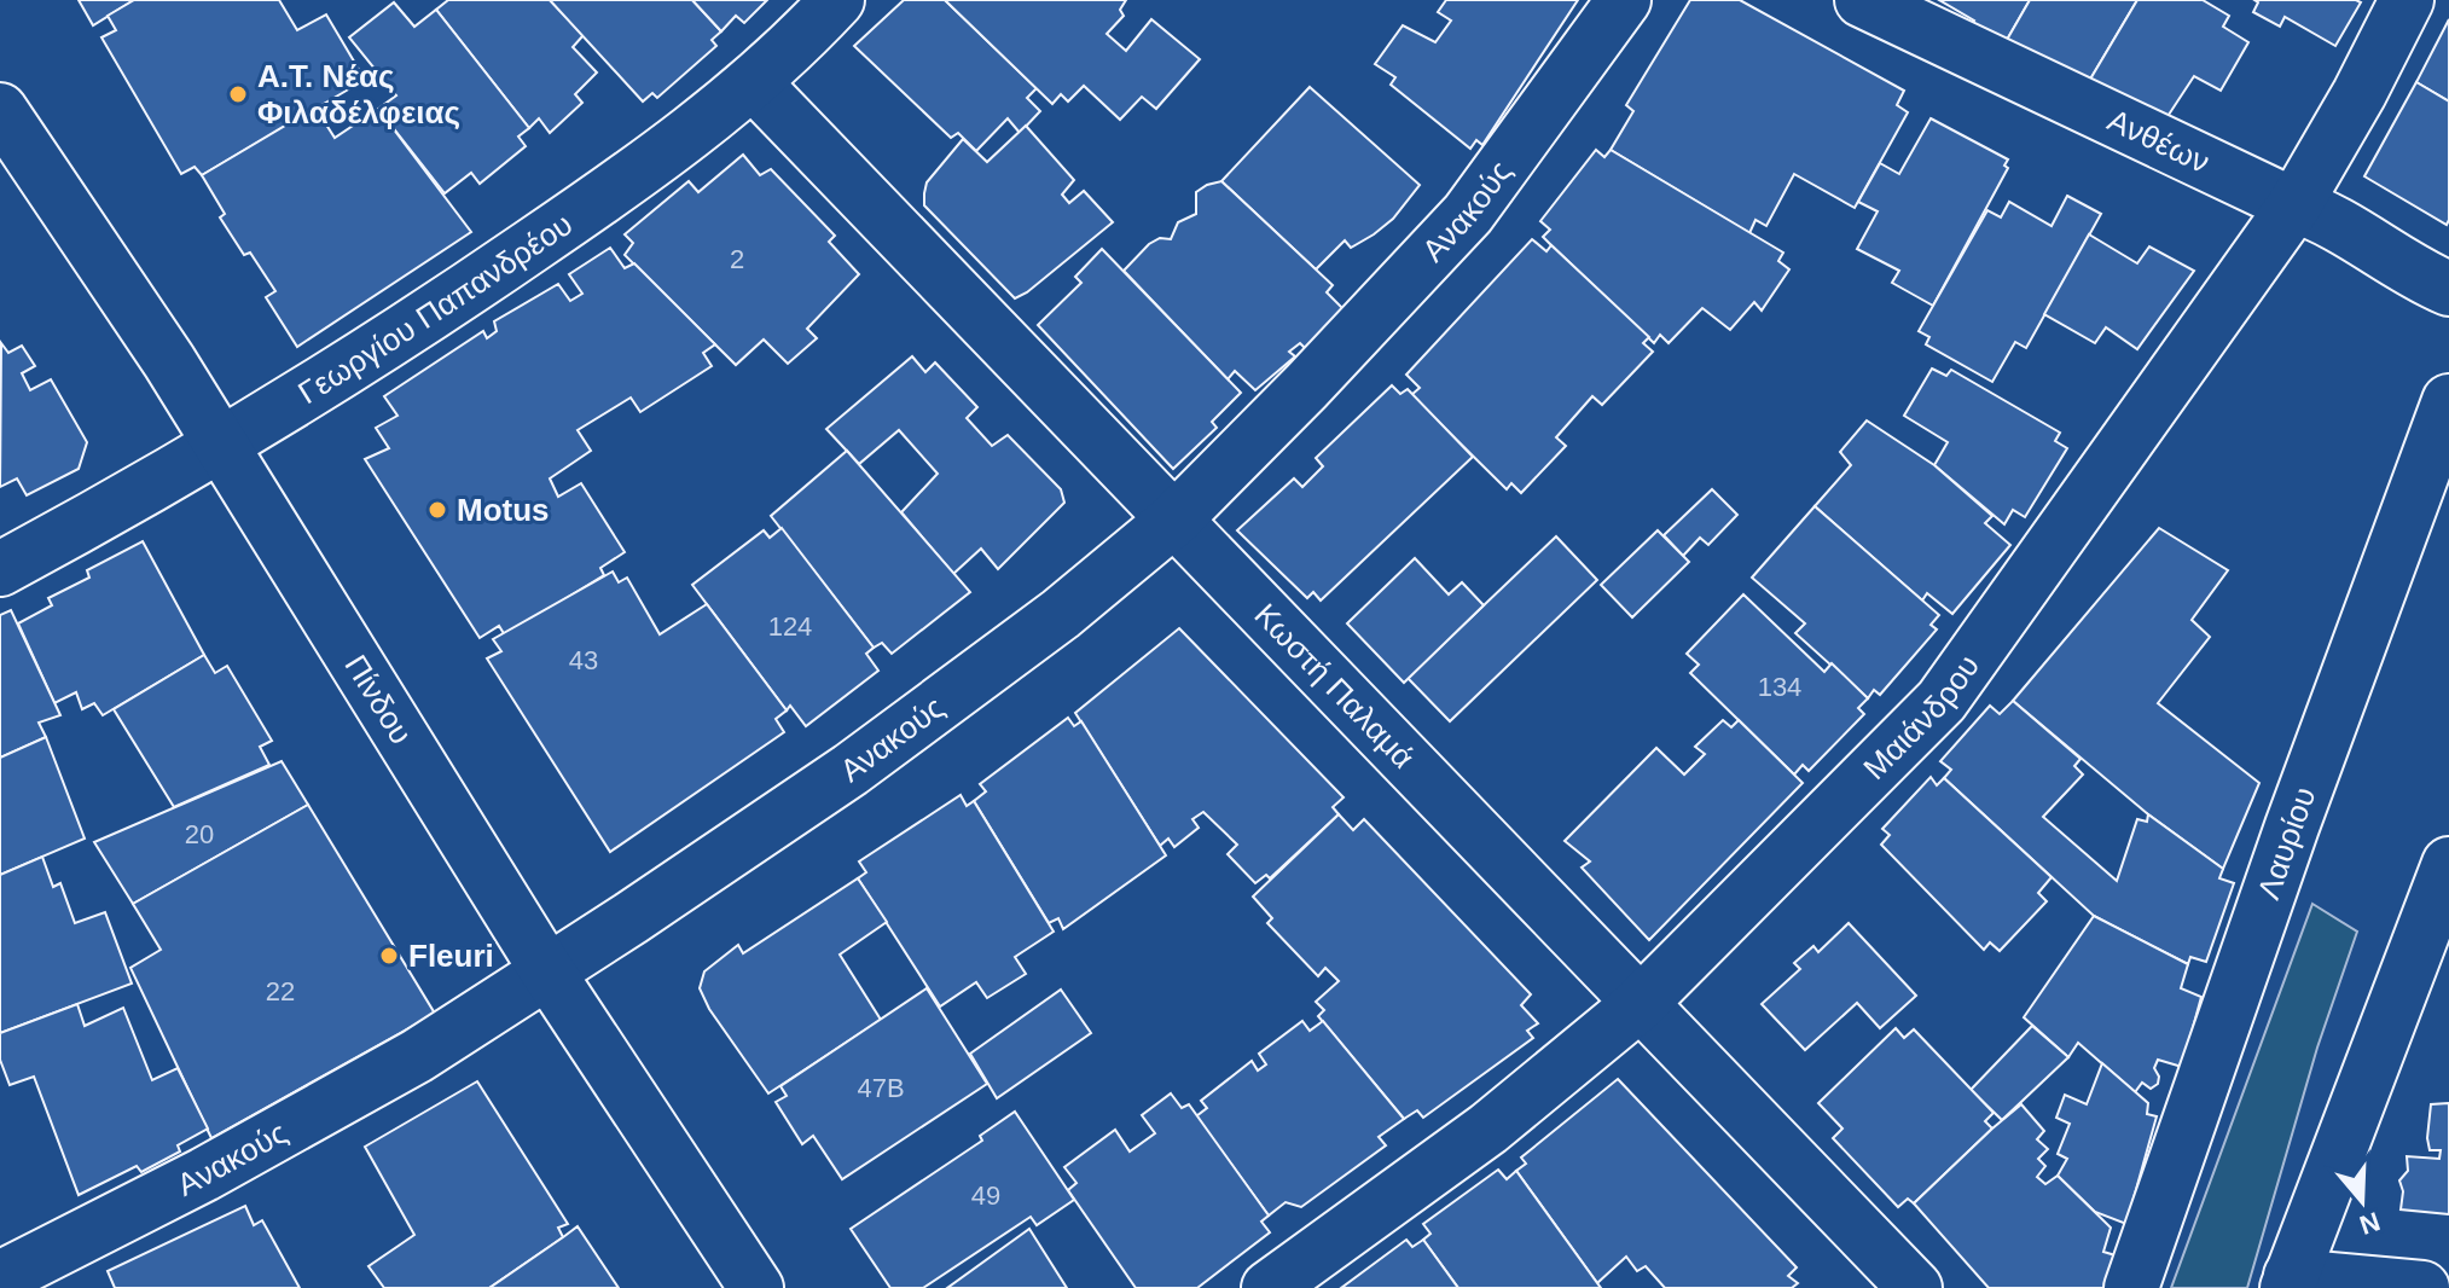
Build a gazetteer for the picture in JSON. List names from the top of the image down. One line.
{"streets":{"street":["Ανθέων","Ανακούς","Γεωργίου Παπανδρέου","Κωστή Παλαμά","Πίνδου","Μαιάνδρου","Λαυρίου"]},"crossings":[["Ανθέων","Μαιάνδρου"],["Ανακούς","Κωστή Παλαμά"],["Ανακούς","Πίνδου"],["Γεωργίου Παπανδρέου","Κωστή Παλαμά"],["Γεωργίου Παπανδρέου","Πίνδου"],["Κωστή Παλαμά","Μαιάνδρου"]],"places":["Α.Τ. Νέας Φιλαδέλφειας","Motus","Fleuri"],"house_numbers":["2","124","43","134","20","22","47Β","49"],"north":"bottom"}
